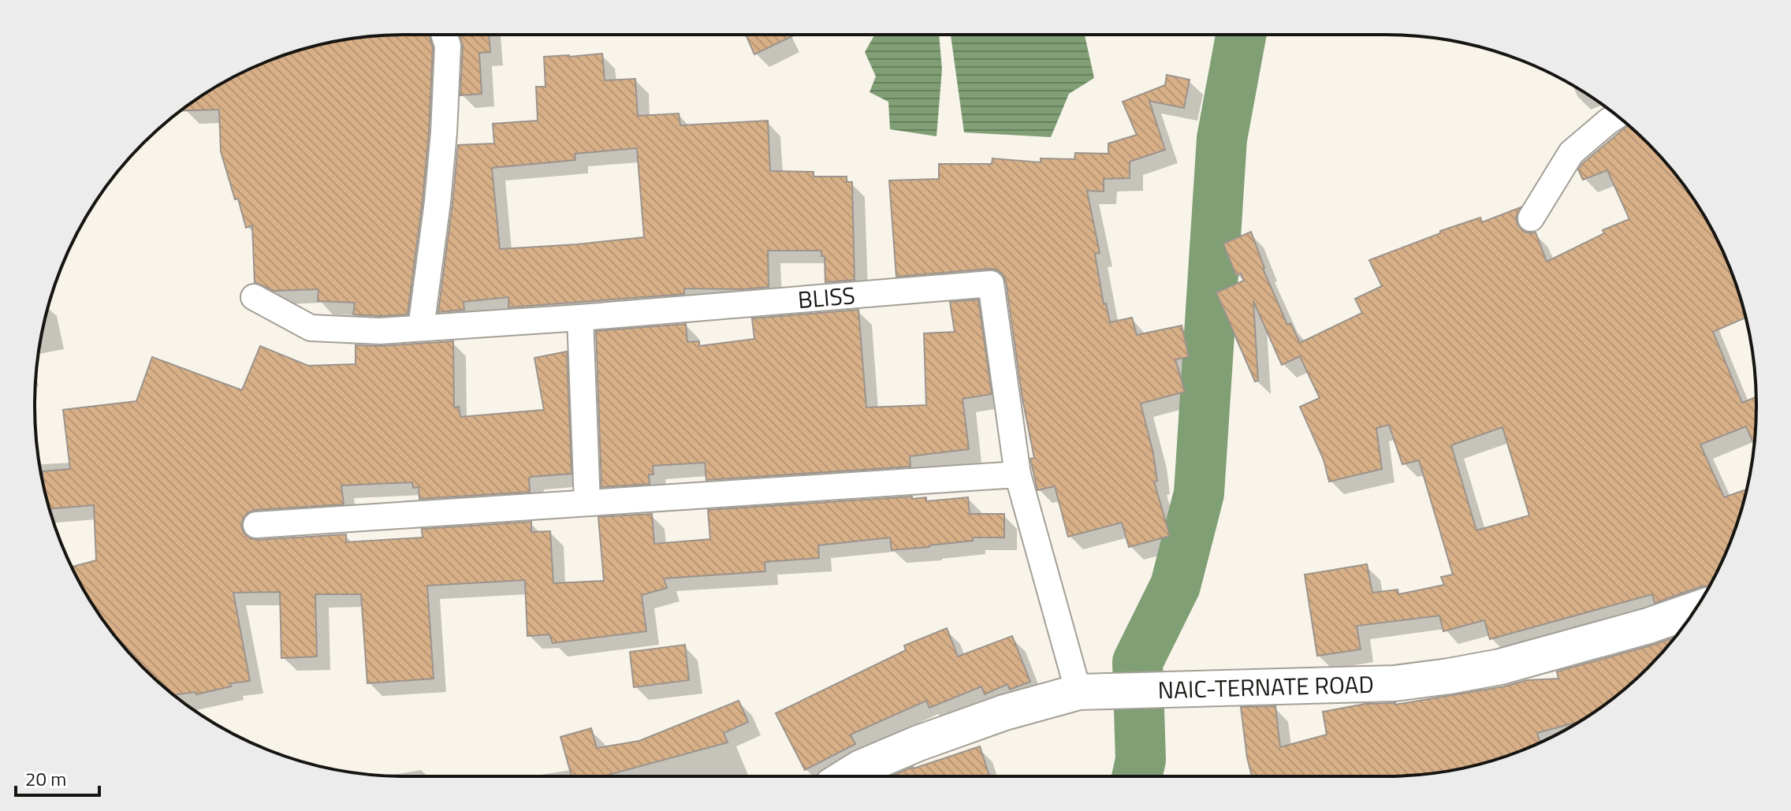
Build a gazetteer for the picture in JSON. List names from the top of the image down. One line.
{"streets":{"main road":["NAIC-TERNATE ROAD"],"street":["BLISS"]},"crossings":[["BLISS","NAIC-TERNATE ROAD"]],"scale_bar":"20 m"}
